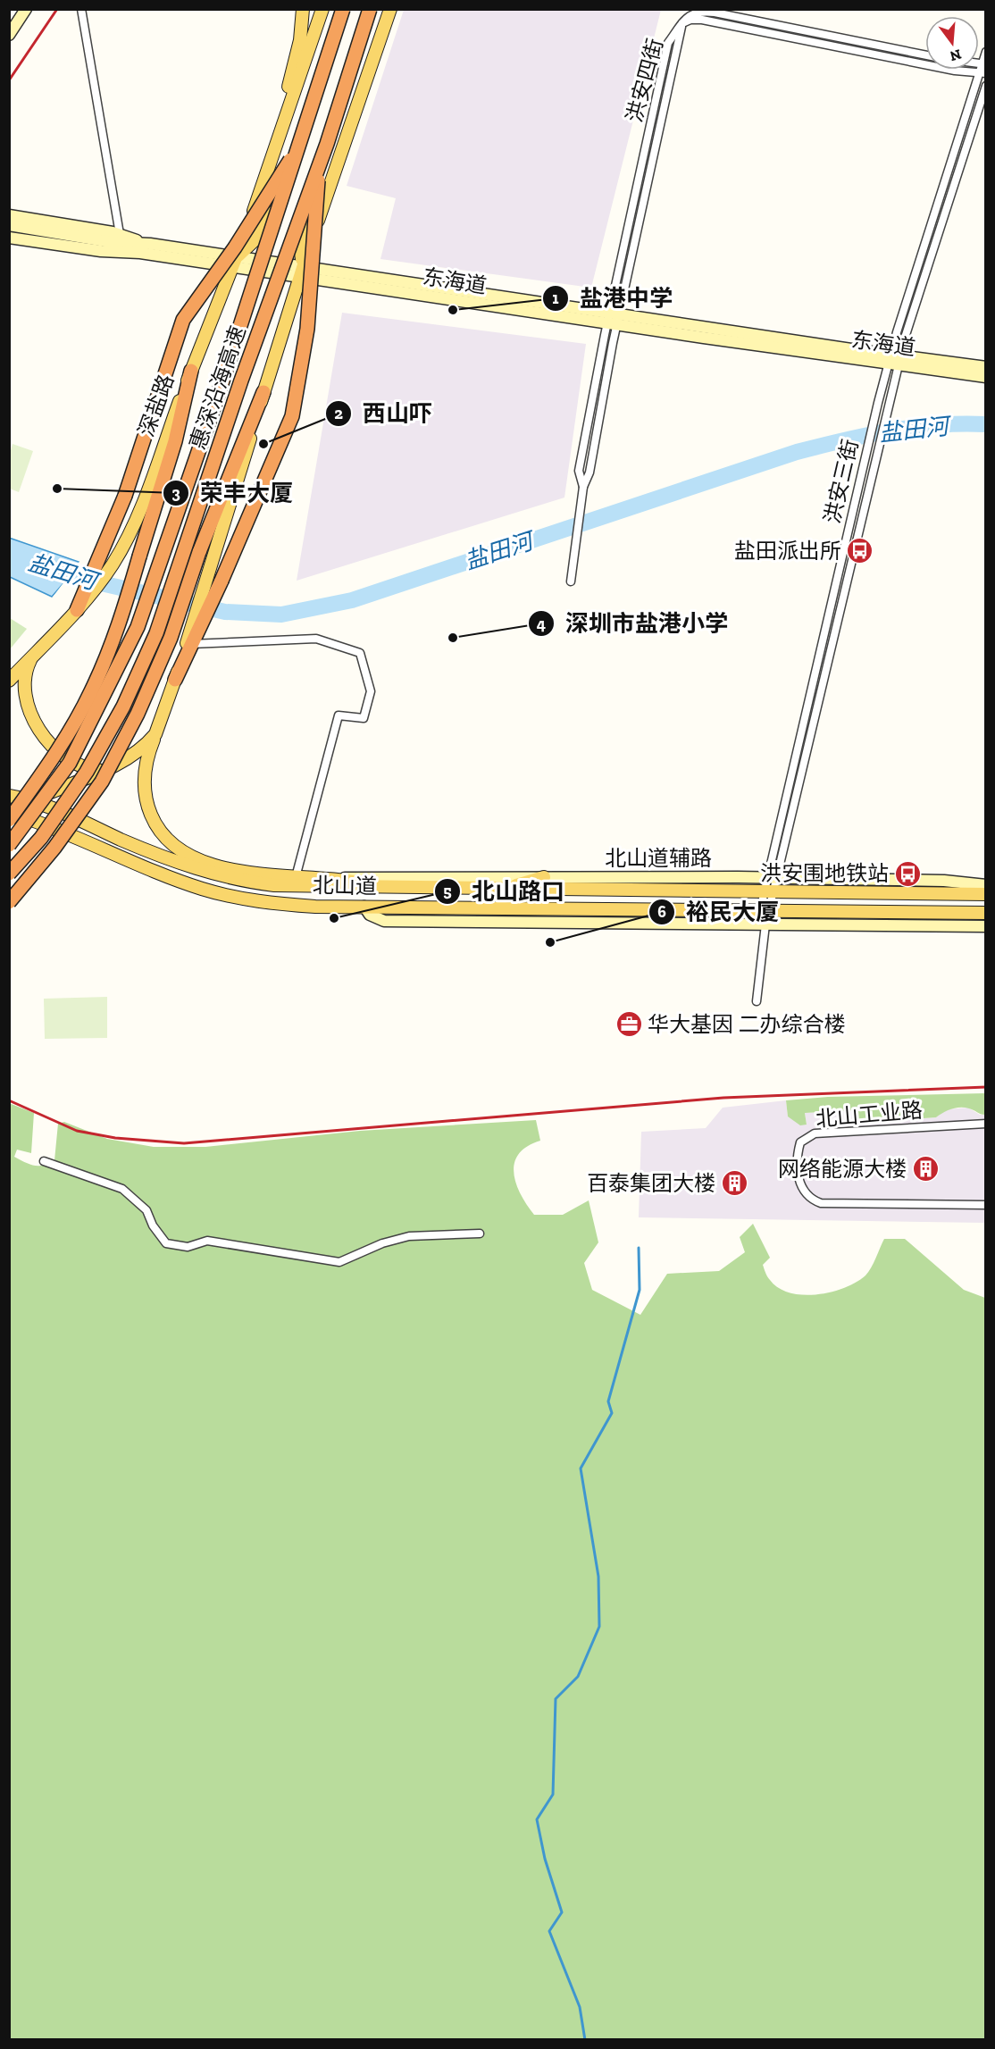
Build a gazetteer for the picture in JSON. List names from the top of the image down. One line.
{"streets":{"highway":["惠深沿海高速"],"main road":["深盐路","北山道"],"street":["洪安四街","东海道","洪安三街","北山道辅路","北山工业路"]},"crossings":[["洪安四街","东海道"],["东海道","深盐路"],["东海道","洪安三街"],["惠深沿海高速","深盐路"],["洪安三街","北山道辅路"],["洪安三街","北山道"]],"water":["盐田河"],"places":{"other":["盐港中学","西山吓","荣丰大厦","深圳市盐港小学","北山路口","裕民大厦"],"bus stop":["盐田派出所","洪安围地铁站"],"office":["华大基因 二办综合楼"],"building":["网络能源大楼","百泰集团大楼"]},"north":"bottom"}
